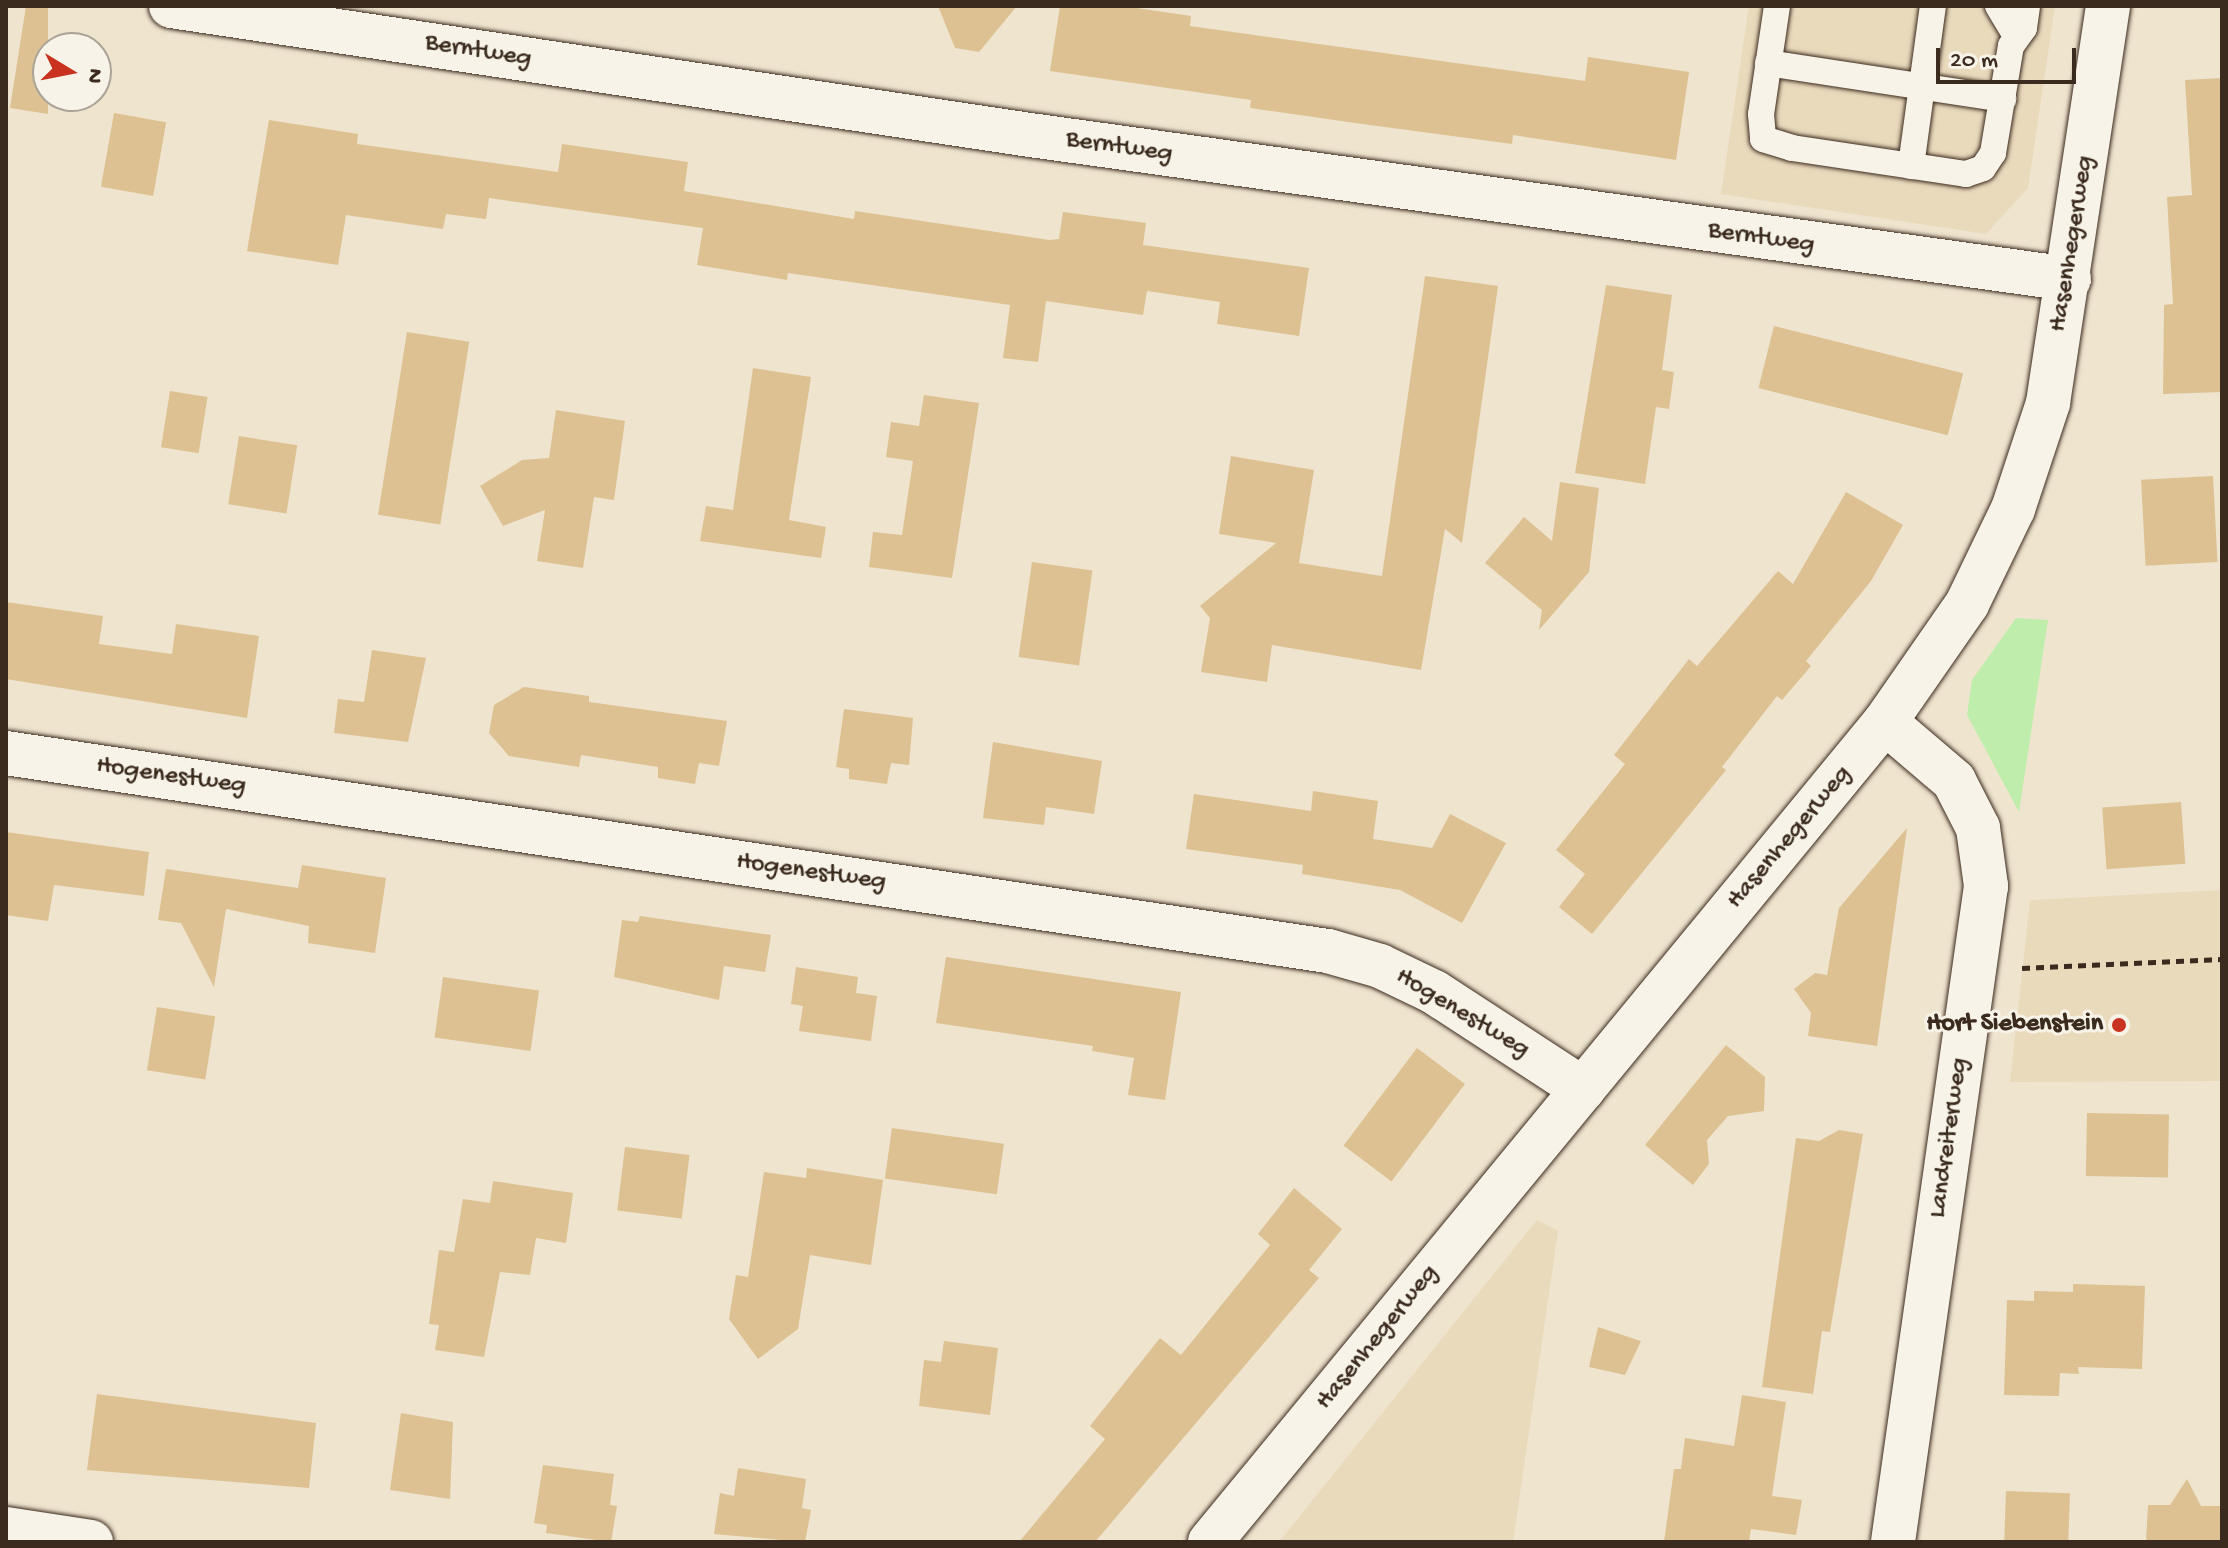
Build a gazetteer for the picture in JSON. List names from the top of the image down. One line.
{"streets":{"street":["Berntweg","Hasenhegerweg","Hogenestweg","Landreiterweg"]},"crossings":[["Berntweg","Hasenhegerweg"],["Hasenhegerweg","Hogenestweg"],["Hasenhegerweg","Landreiterweg"]],"places":["Hort Siebenstein"],"scale_bar":"20 m","north":"right"}
